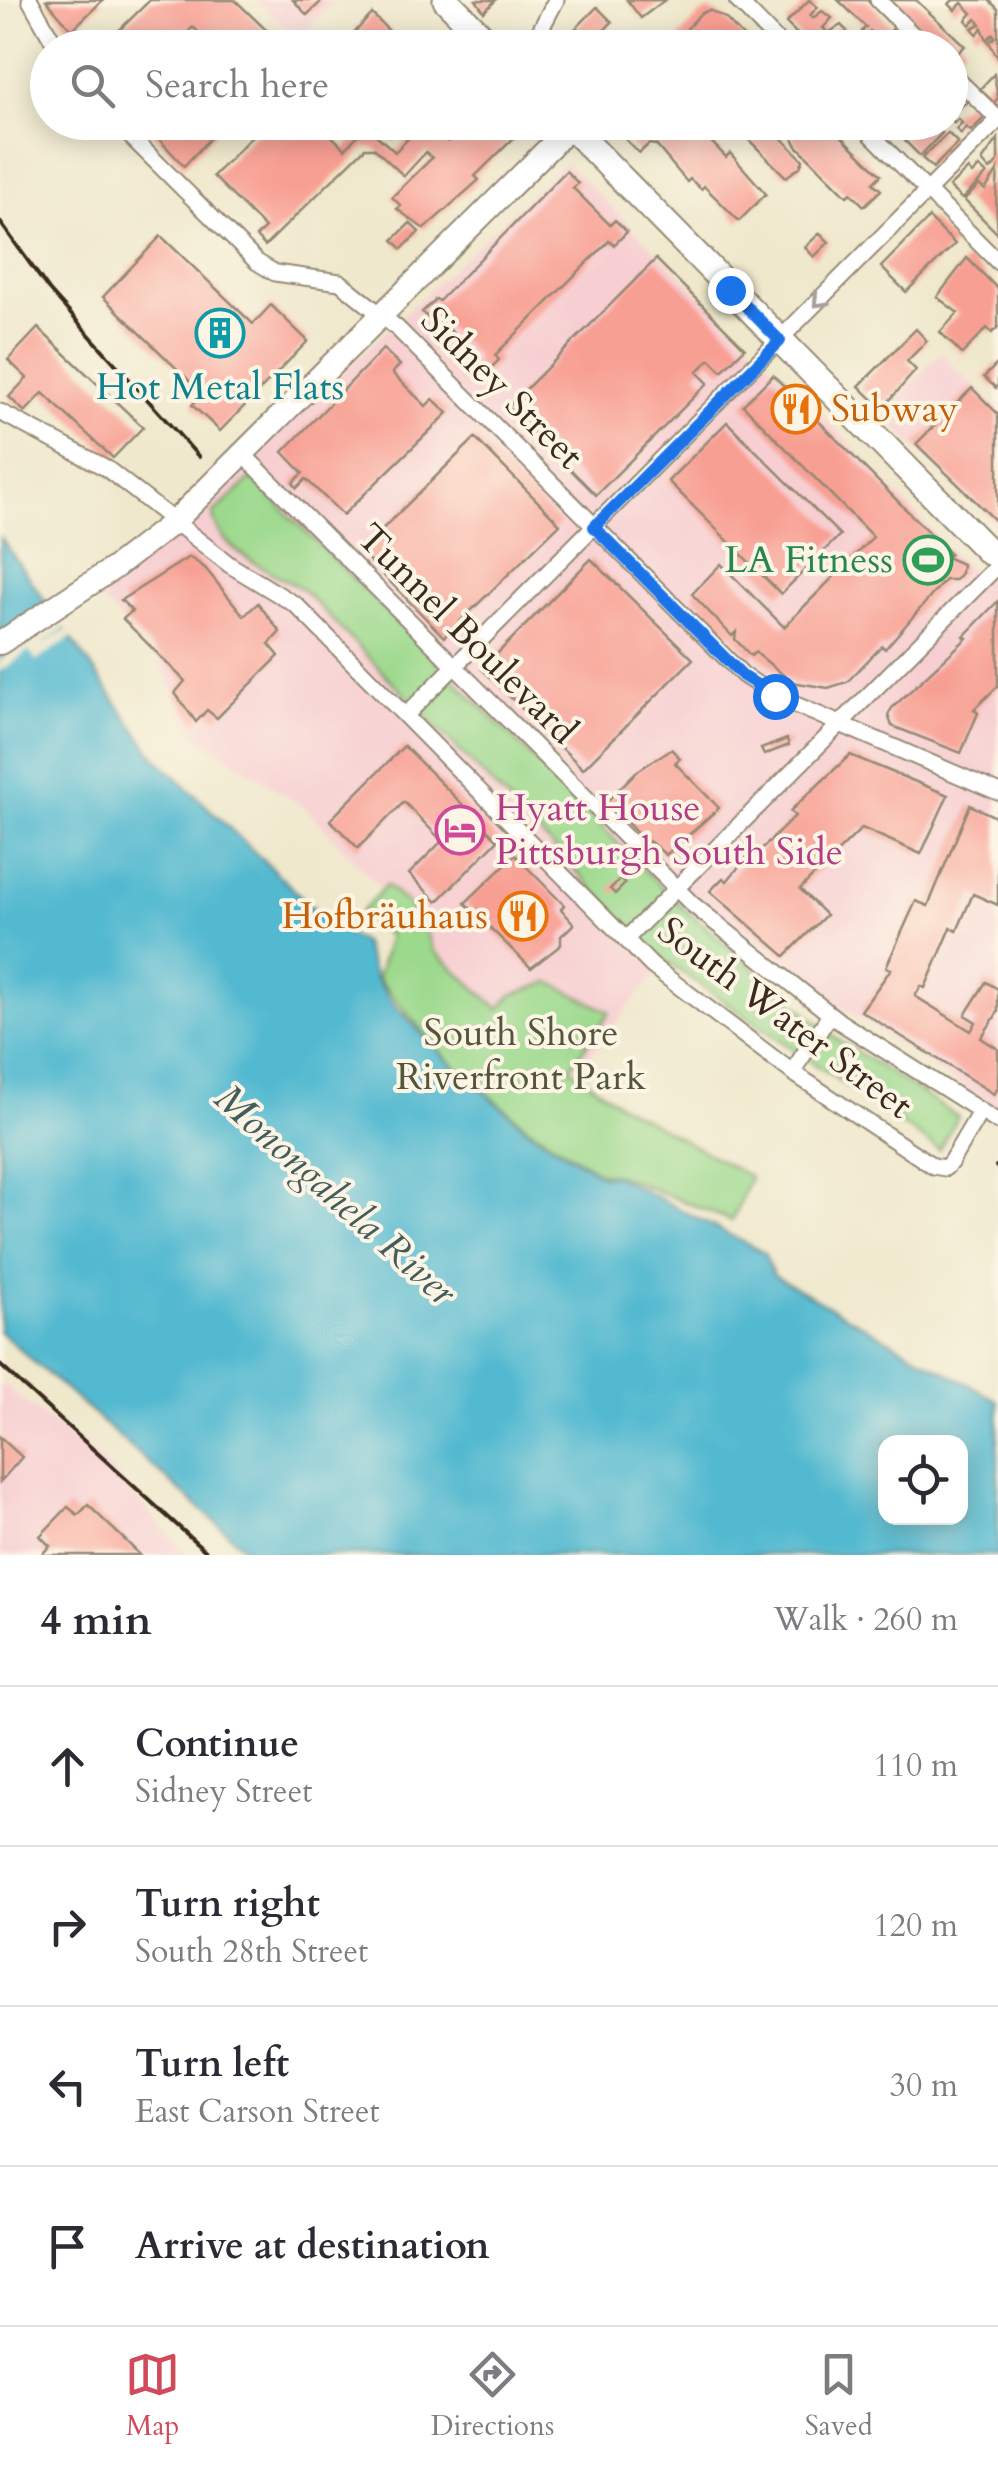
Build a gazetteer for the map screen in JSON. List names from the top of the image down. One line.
{"streets":{"street":["Sidney Street","Tunnel Boulevard","South Water Street"]},"crossings":[["Tunnel Boulevard","South Water Street"]],"water":["Monongahela River"],"parks":["South Shore Riverfront Park"],"places":{"building":["Hot Metal Flats"],"restaurant":["Subway","Hofbräuhaus"],"sports":["LA Fitness"],"hotel":["Hyatt House Pittsburgh South Side"]},"page":{"search":"Search here","heading":["4 min","Walk · 260 m"],"list":[["Continue","Sidney Street","110 m"],["Turn right","South 28th Street","120 m"],["Turn left","East Carson Street","30 m"],"Arrive at destination"],"nav":["Map","Directions","Saved"]}}
